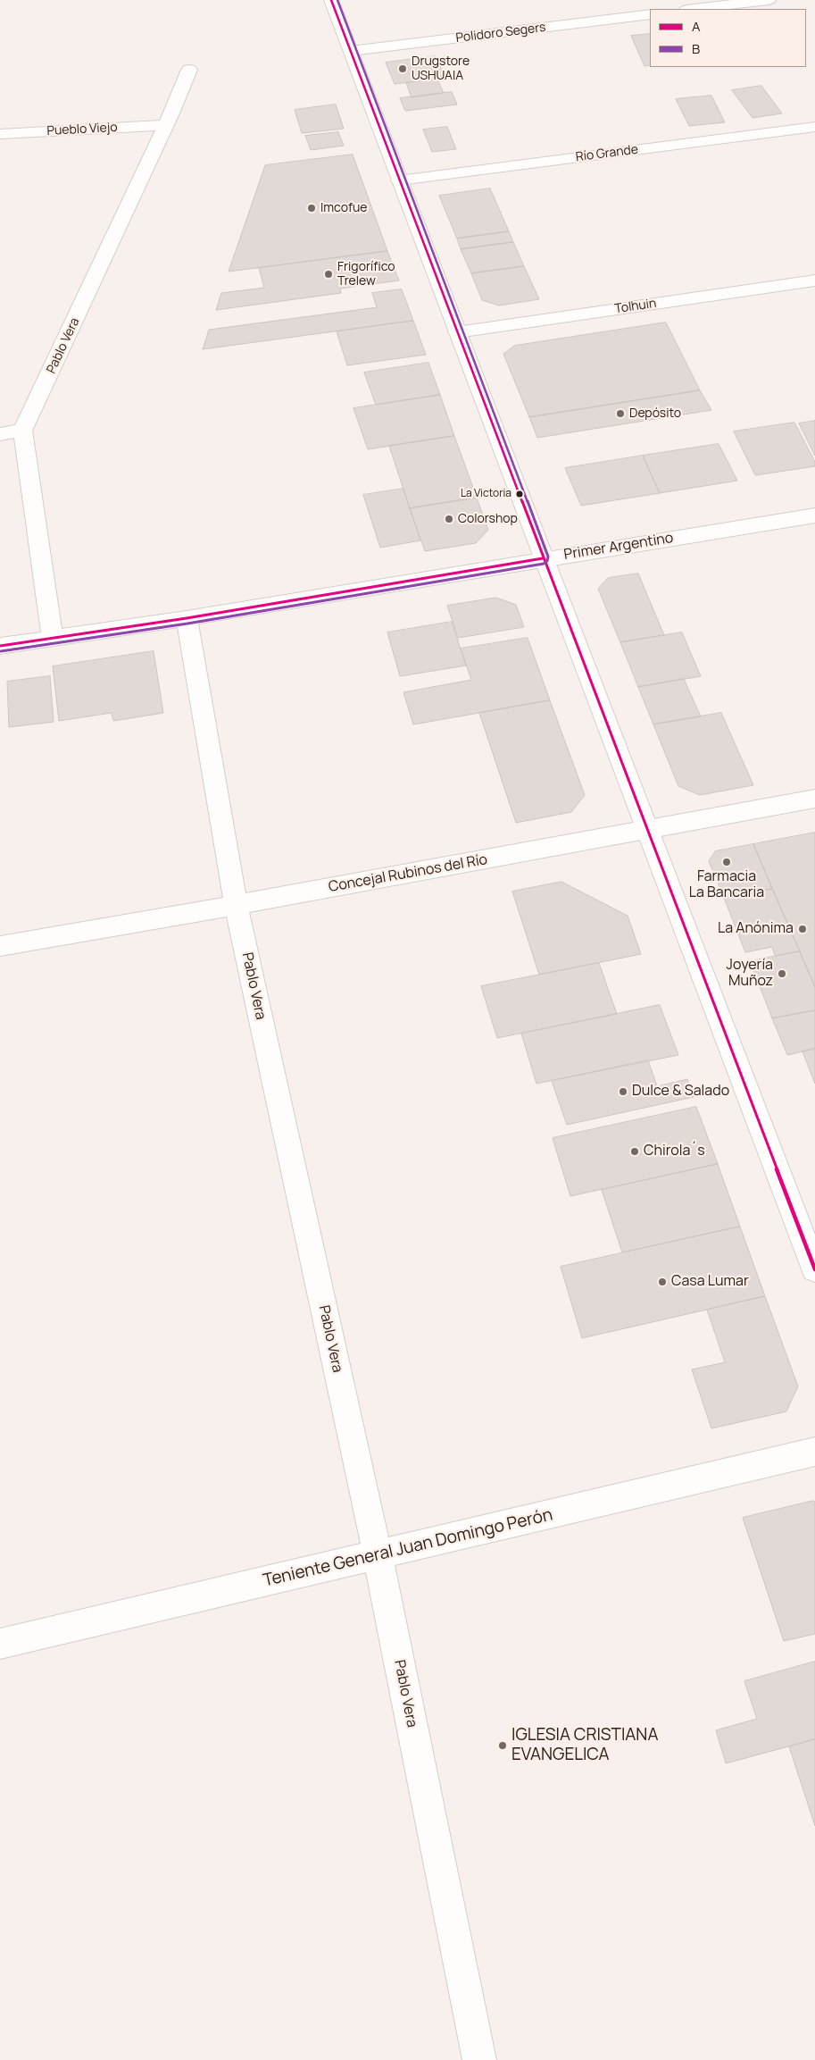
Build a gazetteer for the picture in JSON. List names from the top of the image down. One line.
{"streets":{"street":["Polidoro Segers","Pueblo Viejo","Río Grande","Tolhuin","Pablo Vera","Primer Argentino","Concejal Rubinos del Río","Teniente General Juan Domingo Perón"]},"crossings":[["Pueblo Viejo","Pablo Vera"],["Pablo Vera","Primer Argentino"],["Pablo Vera","Concejal Rubinos del Río"],["Pablo Vera","Teniente General Juan Domingo Perón"]],"places":["Drugstore USHUAIA","Imcofue","Frigorífico Trelew","Depósito","La Victoria","Colorshop","Farmacia La Bancaria","La Anónima","Joyería Muñoz","Dulce & Salado","Chirola´s","Casa Lumar","IGLESIA CRISTIANA EVANGELICA"],"lines":["transit line A","transit line B"],"legend":["A","B"]}
